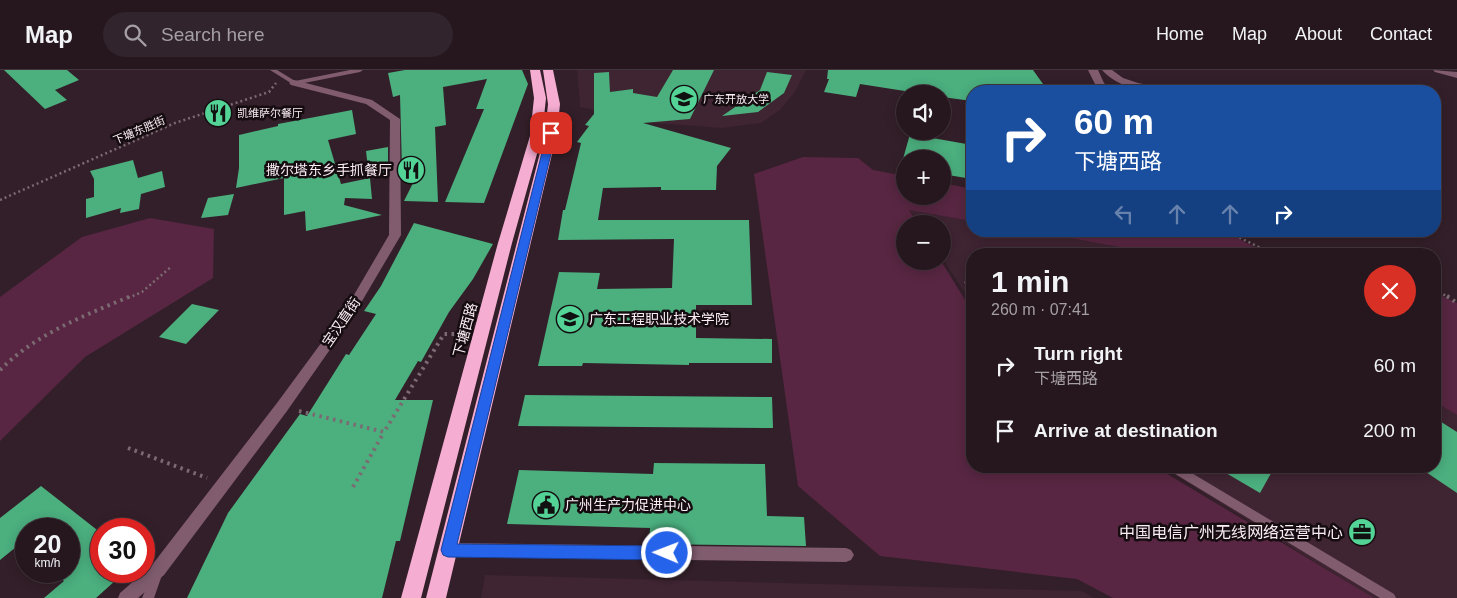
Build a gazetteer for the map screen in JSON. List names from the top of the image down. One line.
{"streets":{"highway":["下塘西路"],"street":["宝汉直街"],"path":["下塘东胜街"]},"crossings":[["下塘东胜街","宝汉直街"]],"places":{"school or university":["广东开放大学","广东工程职业技术学院"],"restaurant":["凯维萨尔餐厅","撒尔塔东乡手抓餐厅"],"public building":["广州生产力促进中心"],"office":["中国电信广州无线网络运营中心"]},"page":{"header":"Map","search":"Search here","nav":["Home","Map","About","Contact"],"map_buttons":["+","−"],"turn":["60 m","下塘西路"],"heading":["1 min","260 m · 07:41"],"list":[{"name":"Turn right","note":"下塘西路","value":"60 m"},{"name":"Arrive at destination","value":"200 m"}],"speed":"20 km/h","limit":"30"}}
